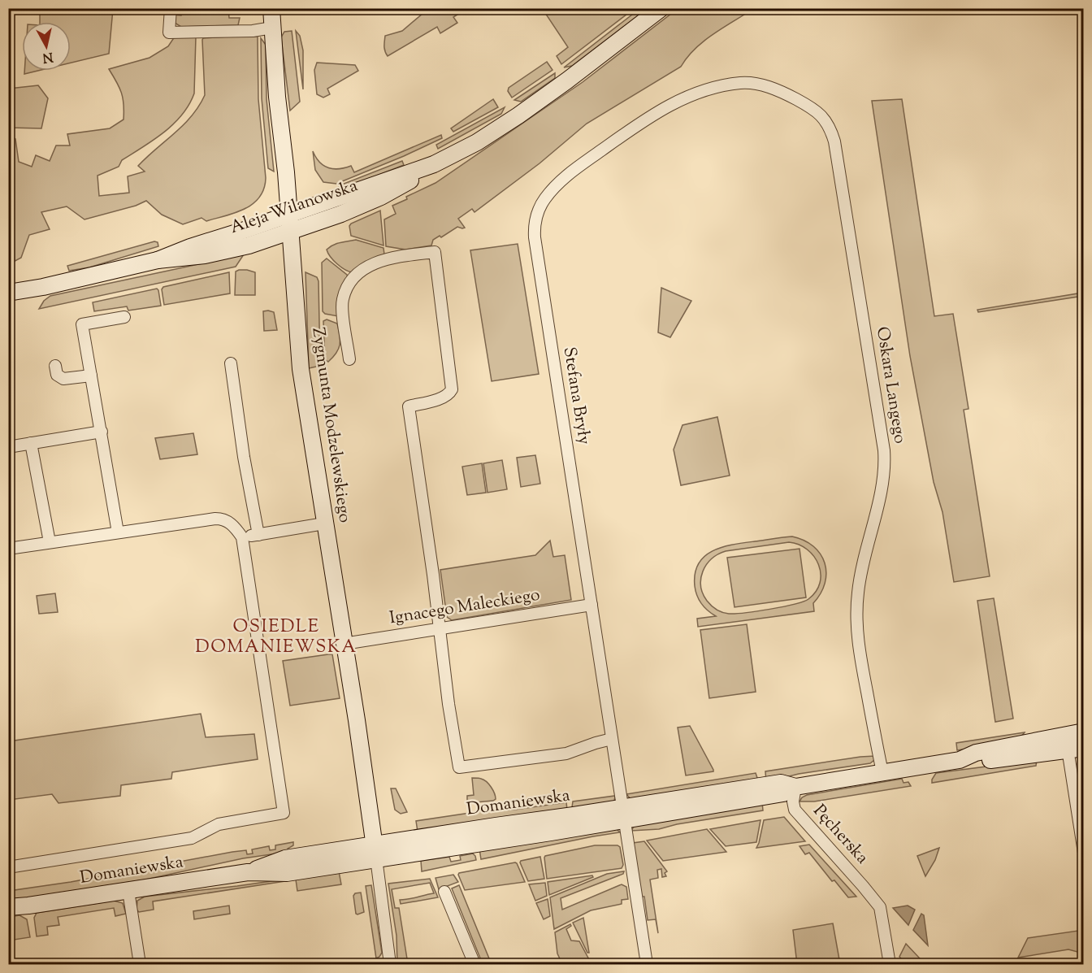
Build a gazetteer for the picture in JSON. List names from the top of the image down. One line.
{"streets":{"street":["Aleja Wilanowska","Oskara Langego","Stefana Bryły","Zygmunta Modzelewskiego","Ignacego Maleckiego","Domaniewska","Pęcherska"]},"crossings":[["Aleja Wilanowska","Zygmunta Modzelewskiego"],["Oskara Langego","Stefana Bryły"],["Oskara Langego","Domaniewska"],["Stefana Bryły","Ignacego Maleckiego"],["Stefana Bryły","Domaniewska"],["Zygmunta Modzelewskiego","Ignacego Maleckiego"],["Zygmunta Modzelewskiego","Domaniewska"],["Domaniewska","Pęcherska"]],"districts":["OSIEDLE DOMANIEWSKA"],"north":"bottom"}
